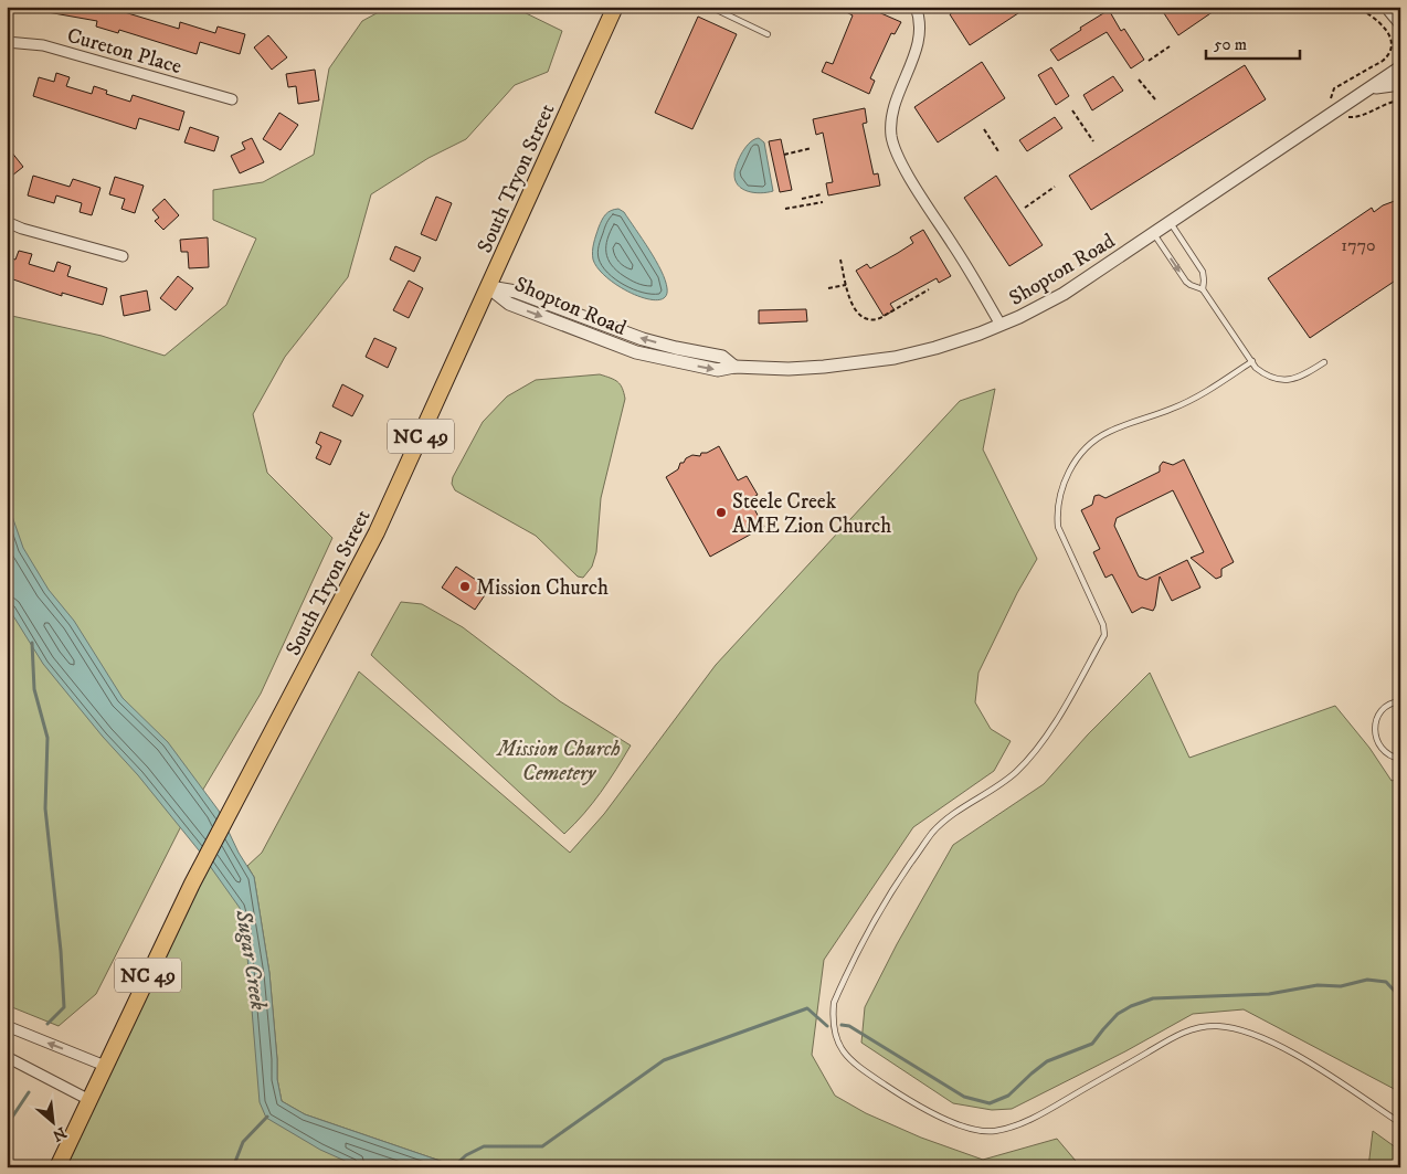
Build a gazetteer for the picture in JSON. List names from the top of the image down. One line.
{"streets":{"main road":["South Tryon Street","NC 49"],"street":["Cureton Place","Shopton Road"]},"crossings":[["South Tryon Street","Shopton Road"]],"water":["Sugar Creek"],"parks":["Mission Church Cemetery"],"places":["Steele Creek AME Zion Church","Mission Church"],"house_numbers":["1770"],"scale_bar":"50 m","north":"bottom right"}
